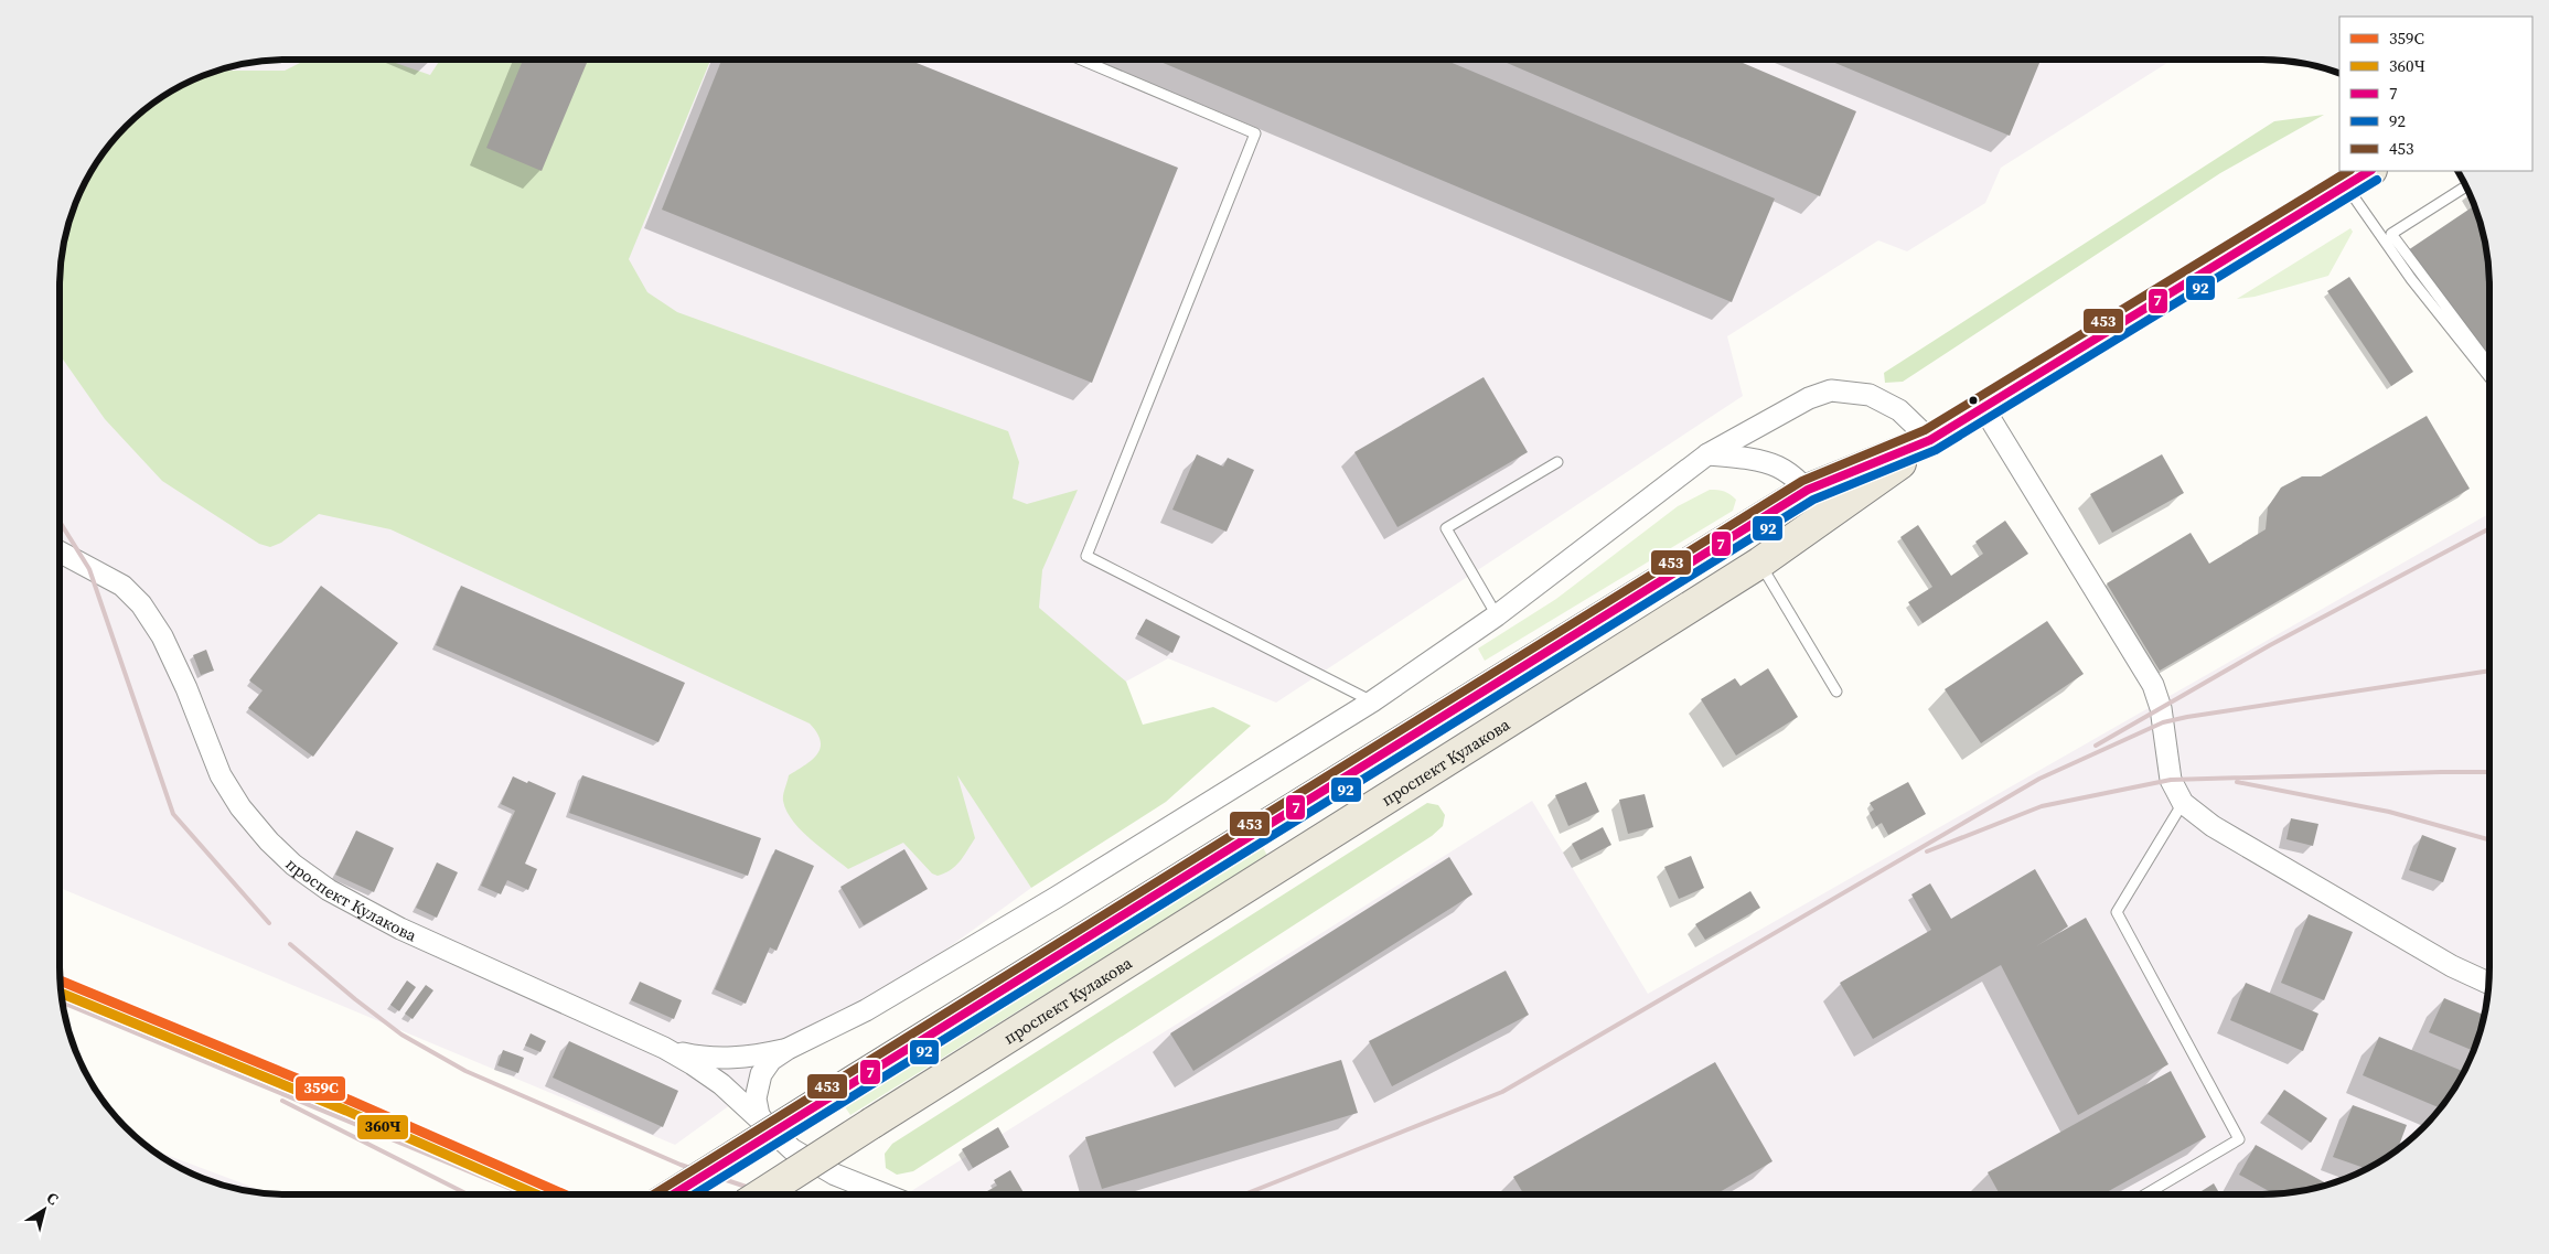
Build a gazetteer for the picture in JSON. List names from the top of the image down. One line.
{"streets":{"main road":["проспект Кулакова"]},"lines":["transit line 7","transit line 453","transit line 92","transit line 359С","transit line 360Ч"],"legend":["359С","360Ч","7","92","453"],"north":"top right"}
